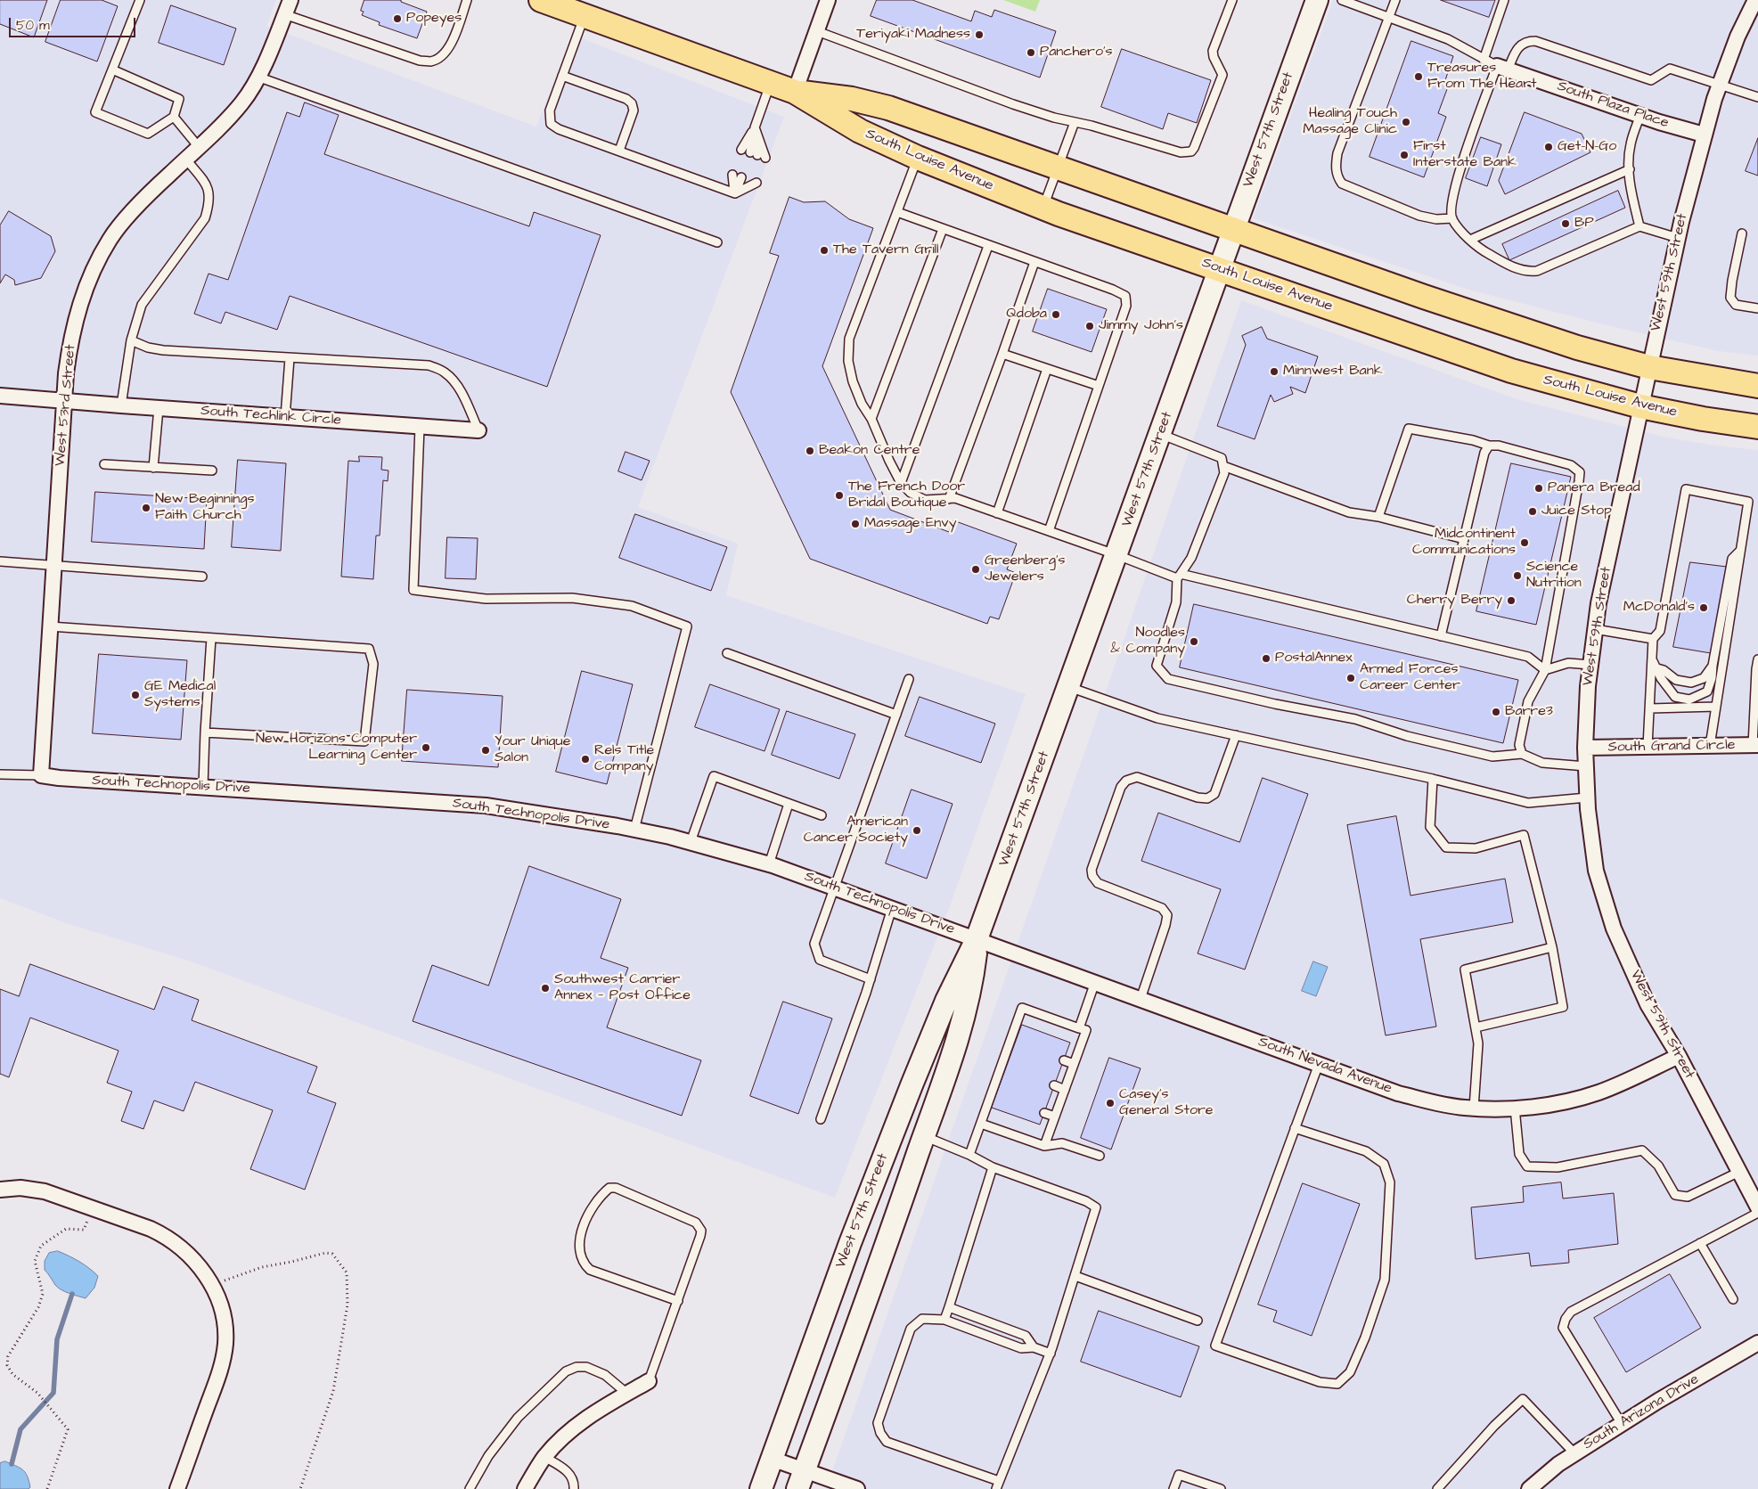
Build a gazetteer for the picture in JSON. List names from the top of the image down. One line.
{"streets":{"main road":["West 57th Street","South Louise Avenue"],"street":["South Plaza Place","West 59th Street","West 53rd Street","South Techlink Circle","South Grand Circle","South Technopolis Drive","South Nevada Avenue","South Arizona Drive"]},"crossings":[["South Plaza Place","West 59th Street"],["West 57th Street","South Louise Avenue"],["West 57th Street","South Technopolis Drive"],["West 57th Street","South Nevada Avenue"],["South Louise Avenue","West 59th Street"],["West 59th Street","South Grand Circle"],["West 59th Street","South Nevada Avenue"],["West 53rd Street","South Techlink Circle"],["West 53rd Street","South Technopolis Drive"],["South Technopolis Drive","South Nevada Avenue"]],"places":["Popeyes","Teriyaki Madness","Panchero's","Treasures From The Heart","Healing Touch Massage Clinic","Get-N-Go","First Interstate Bank","BP","The Tavern Grill","Qdoba","Jimmy John's","Minnwest Bank","Beakon Centre","Panera Bread","The French Door Bridal Boutique","New Beginnings Faith Church","Juice Stop","Massage Envy","Midcontinent Communications","Greenberg's Jewelers","Science Nutrition","Cherry Berry","McDonald's","Noodles & Company","PostalAnnex","Armed Forces Career Center","GE Medical Systems","Barre3","New Horizons Computer Learning Center","Your Unique Salon","Rels Title Company","American Cancer Society","Southwest Carrier Annex — Post Office","Casey's General Store"],"scale_bar":"50 m"}
